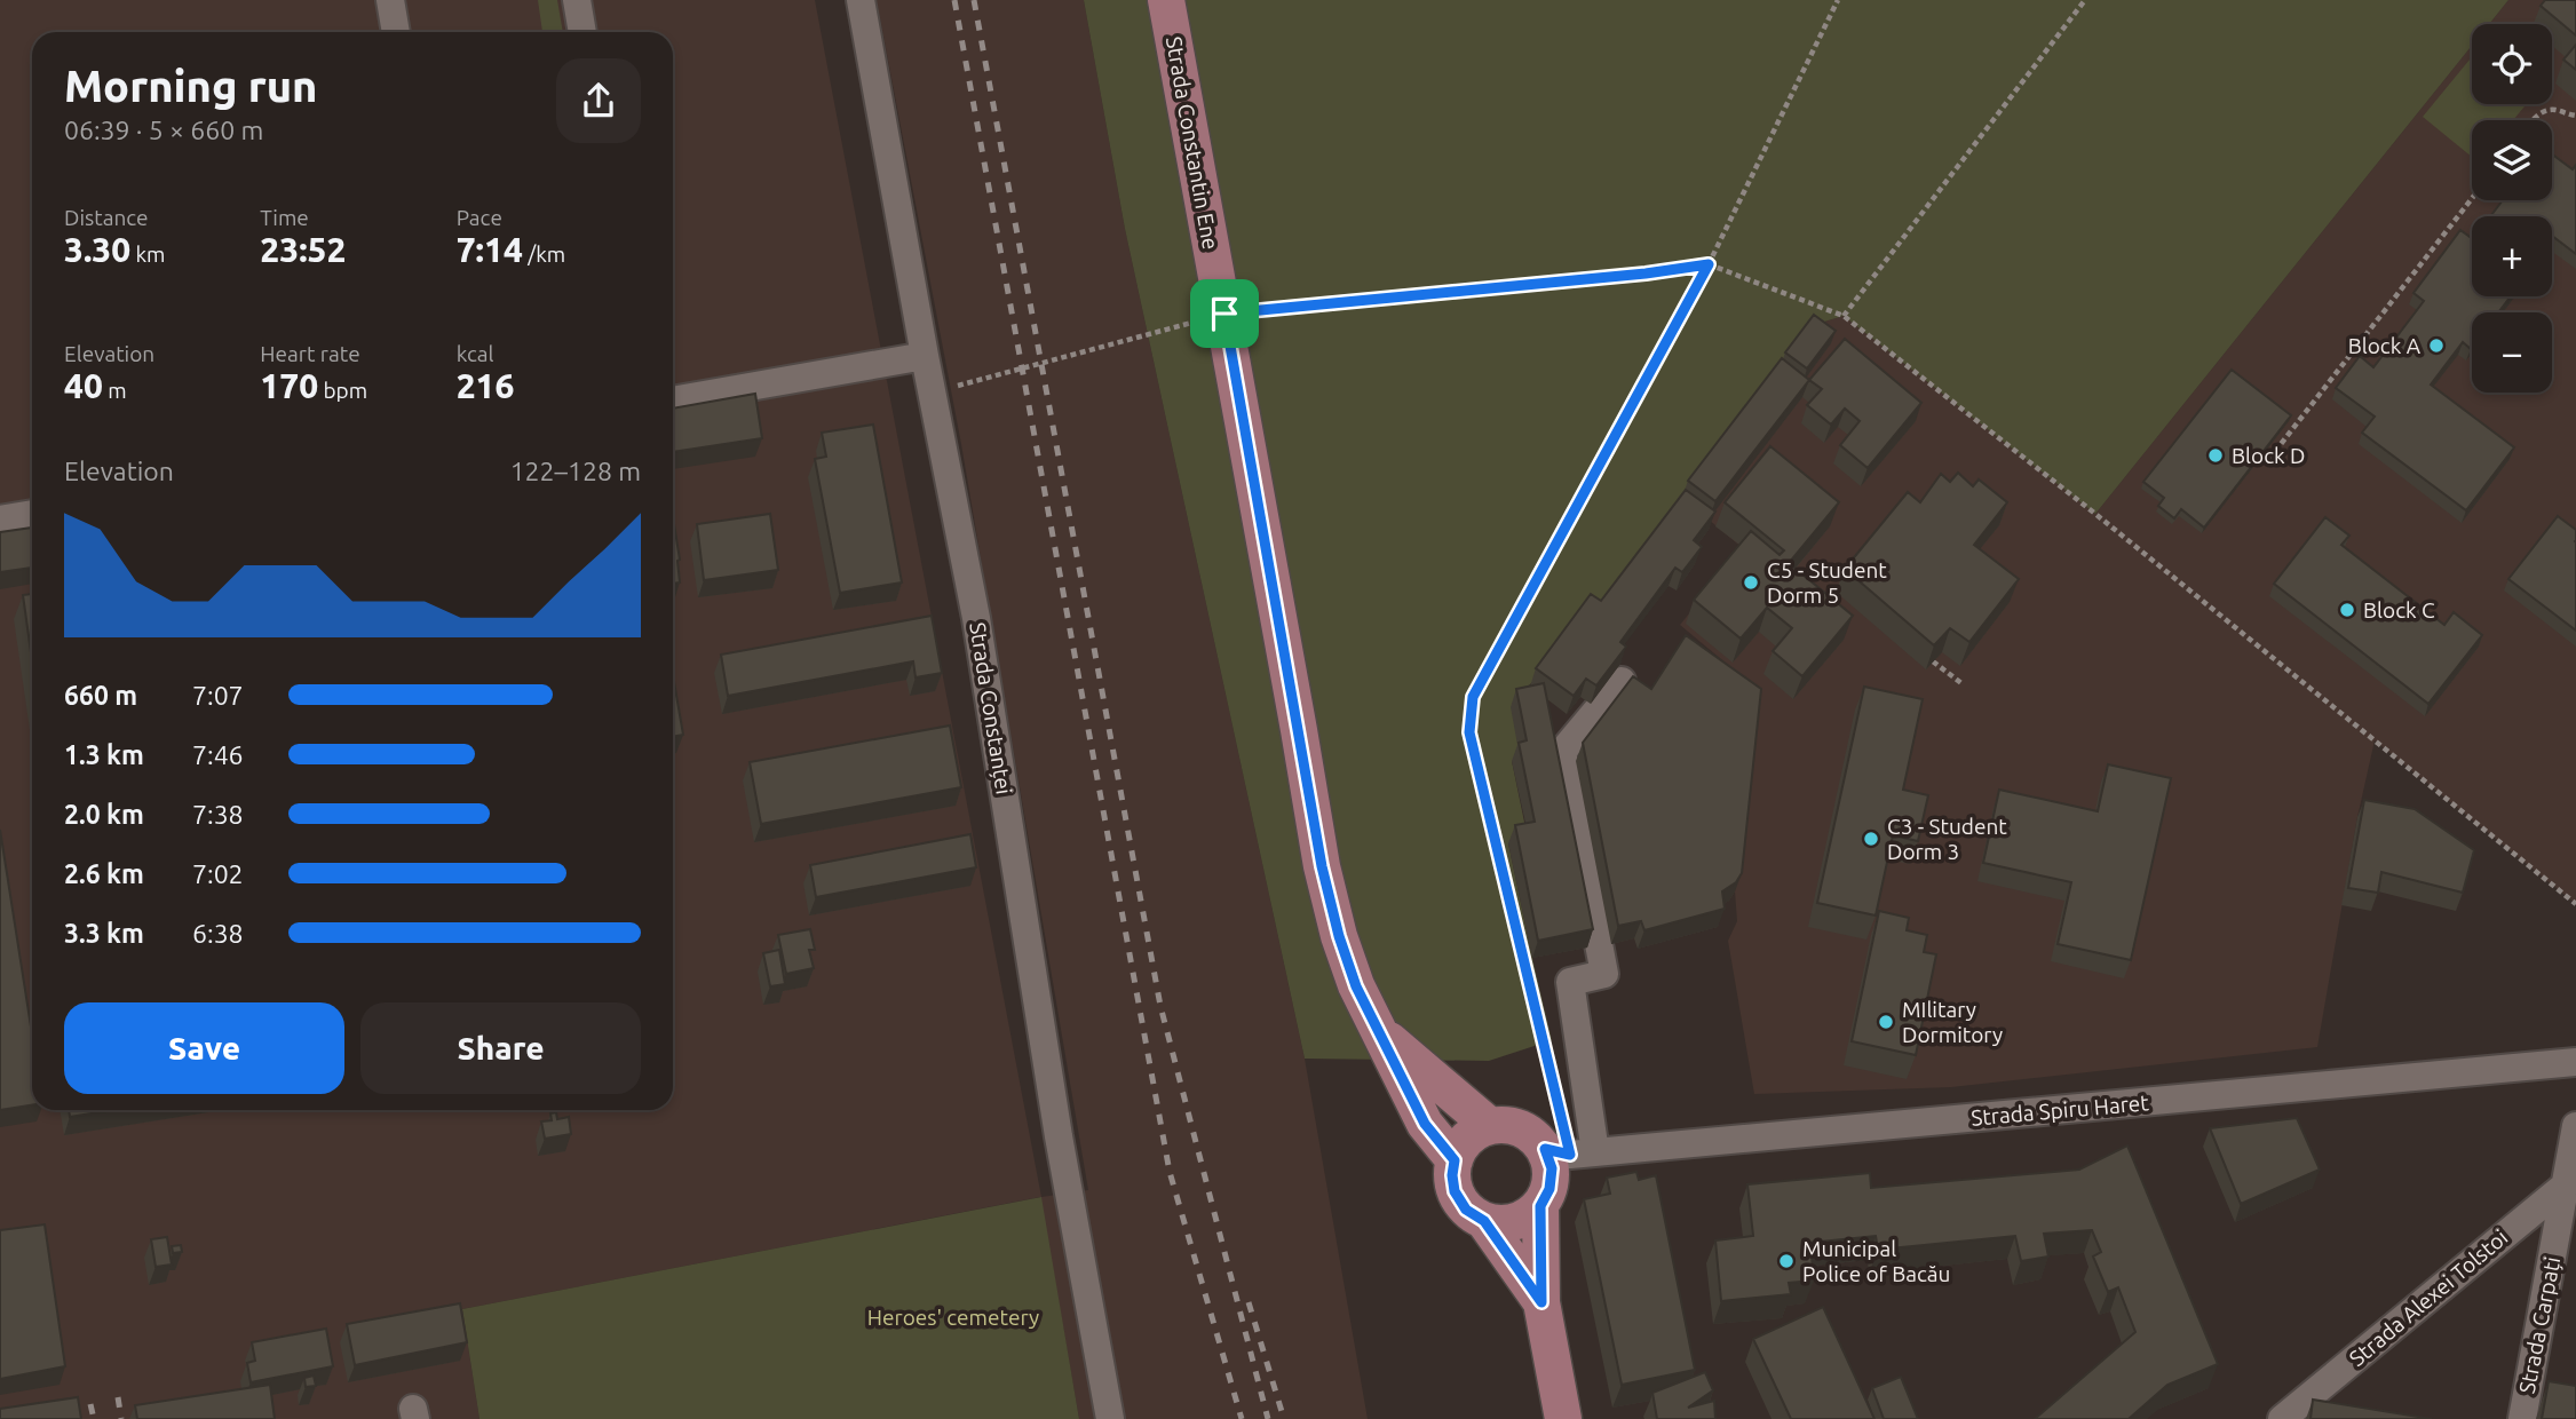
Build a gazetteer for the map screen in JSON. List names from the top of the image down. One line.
{"streets":{"main road":["Strada Constantin Ene"],"street":["Strada Constanței","Strada Spiru Haret","Strada Alexei Tolstoi","Strada Carpați"]},"crossings":[["Strada Constantin Ene","Strada Spiru Haret"],["Strada Alexei Tolstoi","Strada Carpați"]],"parks":["Heroes' cemetery"],"places":["Block A","Block D","C5 - Student Dorm 5","Block C","C3 - Student Dorm 3","MIlitary Dormitory","Municipal Police of Bacău"],"page":{"map_buttons":["+","−"],"heading":["Morning run","06:39 · 5 × 660 m"],"stats":[["Distance","3.30 km"],["Time","23:52"],["Pace","7:14 /km"],["Elevation","40 m"],["Heart rate","170 bpm"],["kcal","216"]],"chart":["Elevation","122–128 m"],"list":[{"name":"660 m","note":"7:07"},{"name":"1.3 km","note":"7:46"},{"name":"2.0 km","note":"7:38"},{"name":"2.6 km","note":"7:02"},{"name":"3.3 km","note":"6:38"}],"buttons":["Save","Share"]}}
